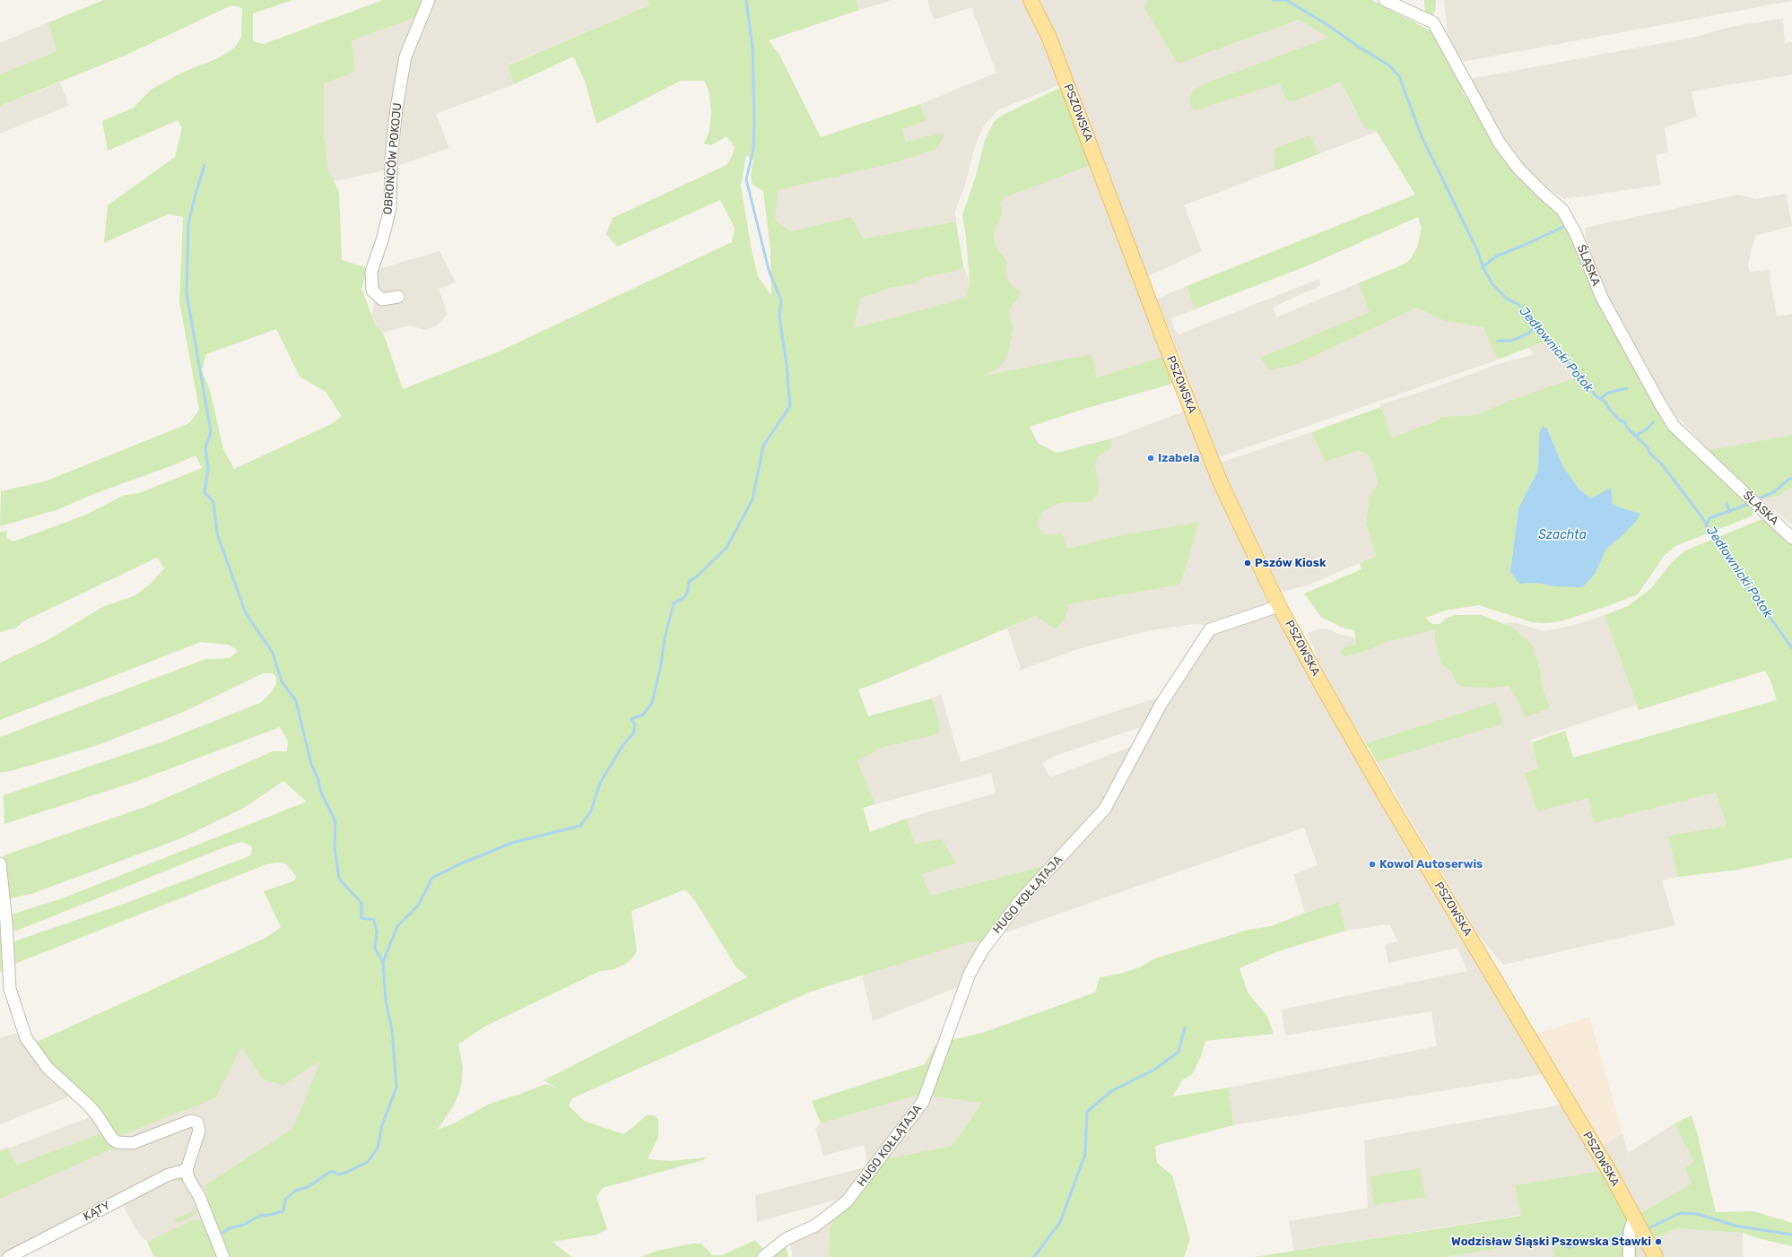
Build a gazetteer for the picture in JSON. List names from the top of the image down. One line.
{"streets":{"main road":["PSZOWSKA"],"street":["OBROŃCÓW POKOJU","ŚLĄSKA","HUGO KOŁŁĄTAJA","KĄTY"]},"crossings":[["PSZOWSKA","HUGO KOŁŁĄTAJA"]],"water":["Jedłownicki Potok","Szachta"],"places":["Izabela","Pszów Kiosk","Kowol Autoserwis","Wodzisław Śląski Pszowska Stawki"]}
